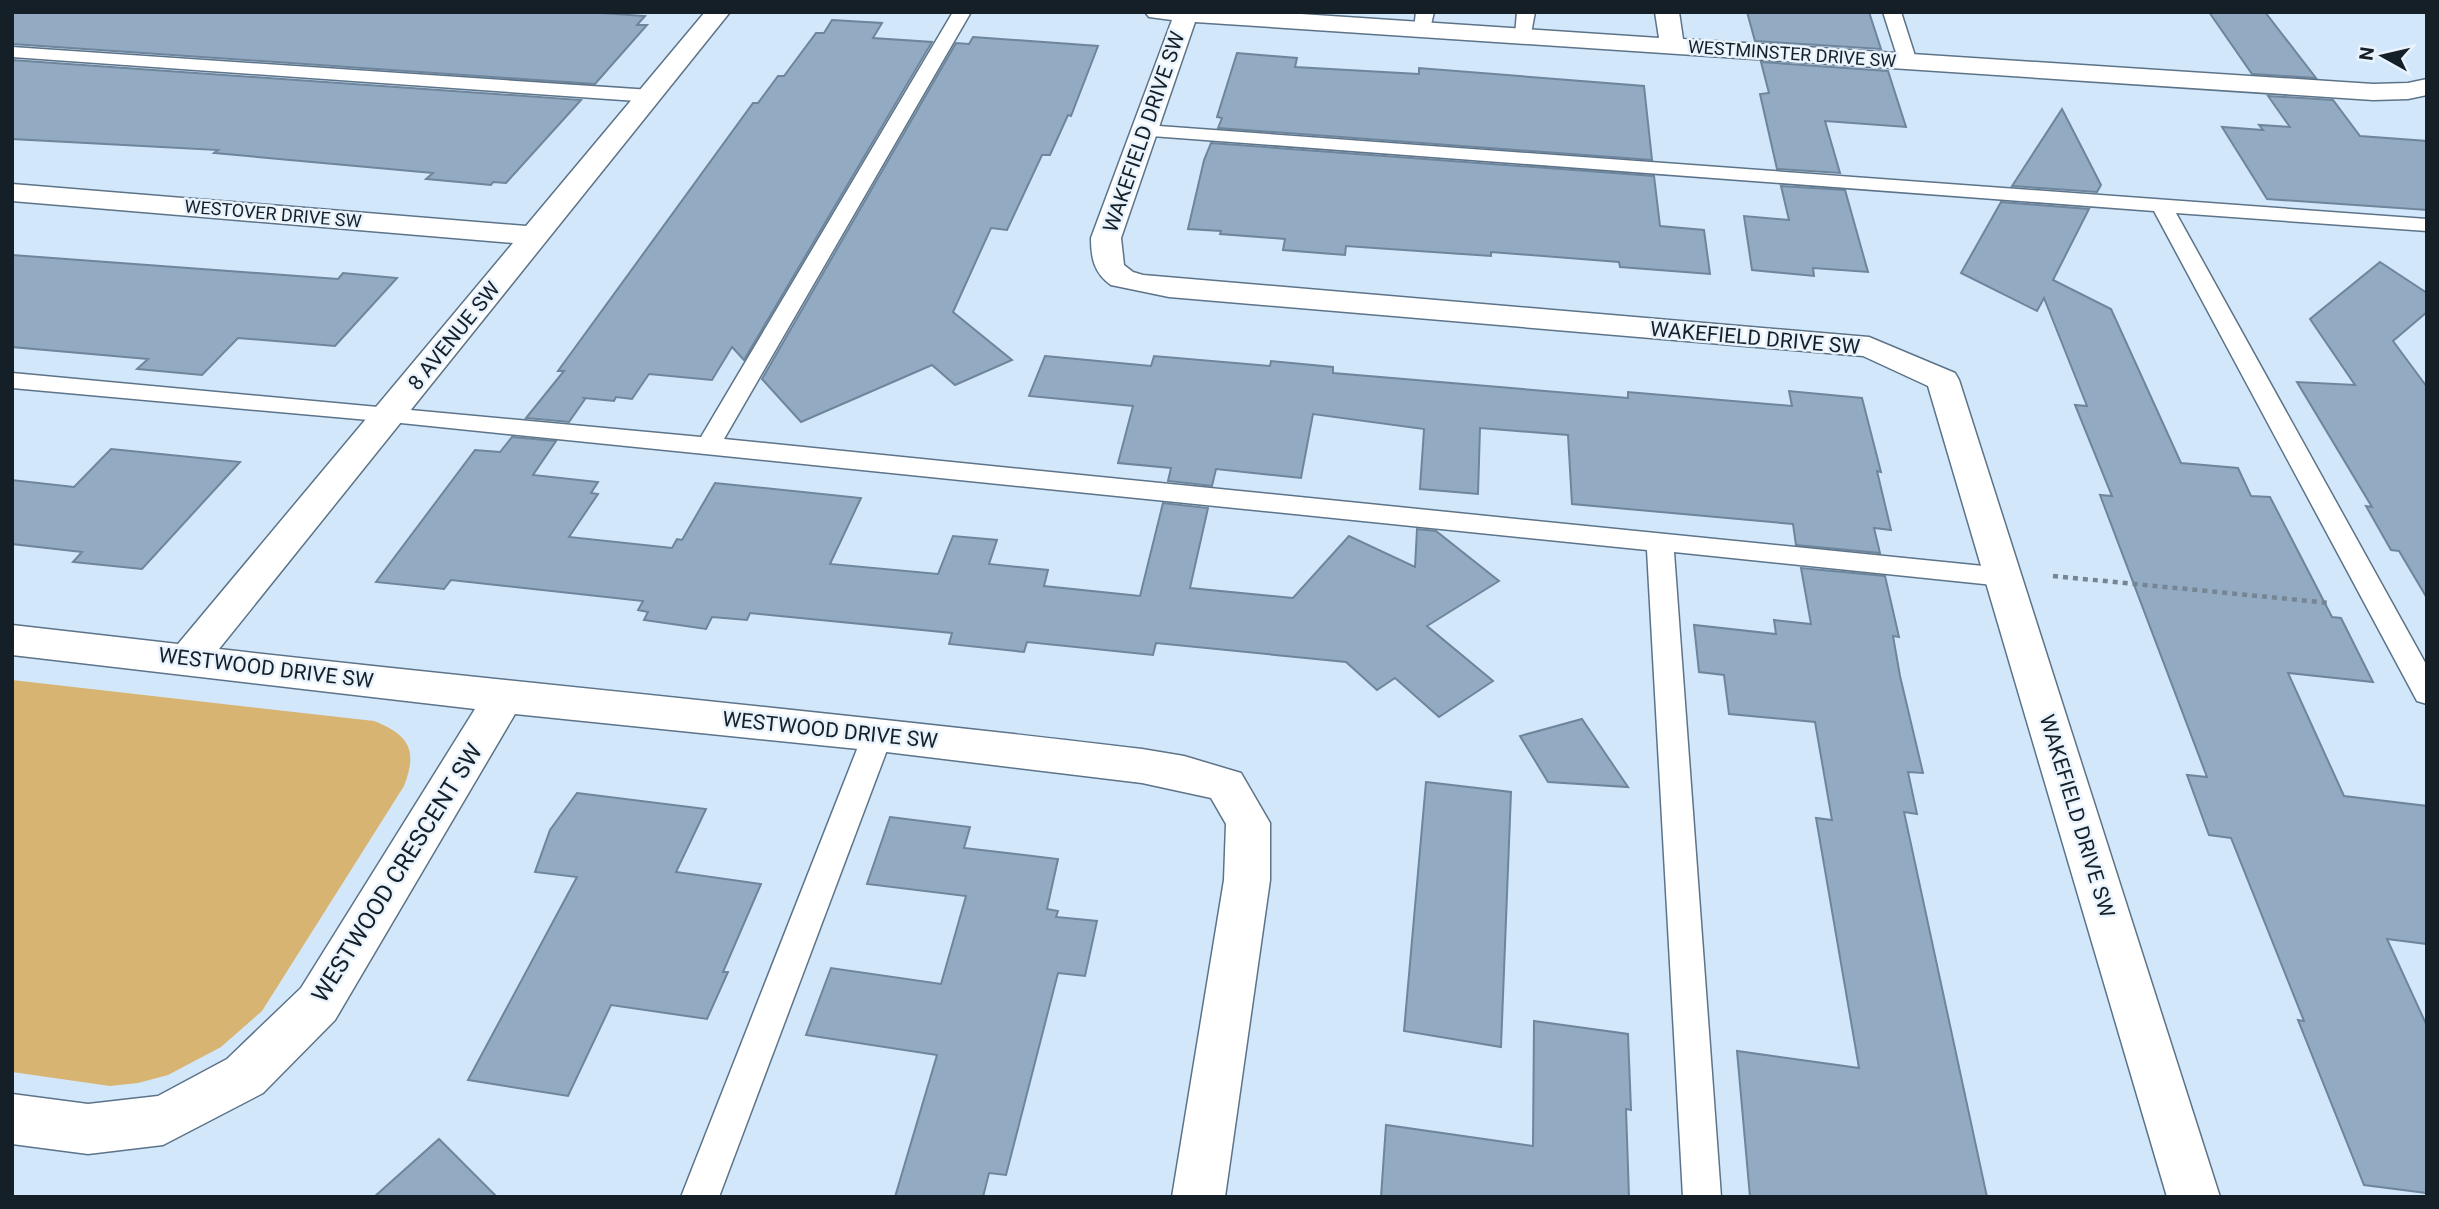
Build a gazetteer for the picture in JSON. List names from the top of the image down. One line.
{"streets":{"street":["WESTMINSTER DRIVE SW","WAKEFIELD DRIVE SW","WESTOVER DRIVE SW","8 AVENUE SW","WESTWOOD DRIVE SW","WESTWOOD CRESCENT SW"]},"crossings":[["WESTMINSTER DRIVE SW","WAKEFIELD DRIVE SW"],["WESTOVER DRIVE SW","8 AVENUE SW"],["8 AVENUE SW","WESTWOOD DRIVE SW"],["WESTWOOD DRIVE SW","WESTWOOD CRESCENT SW"]],"north":"left"}
